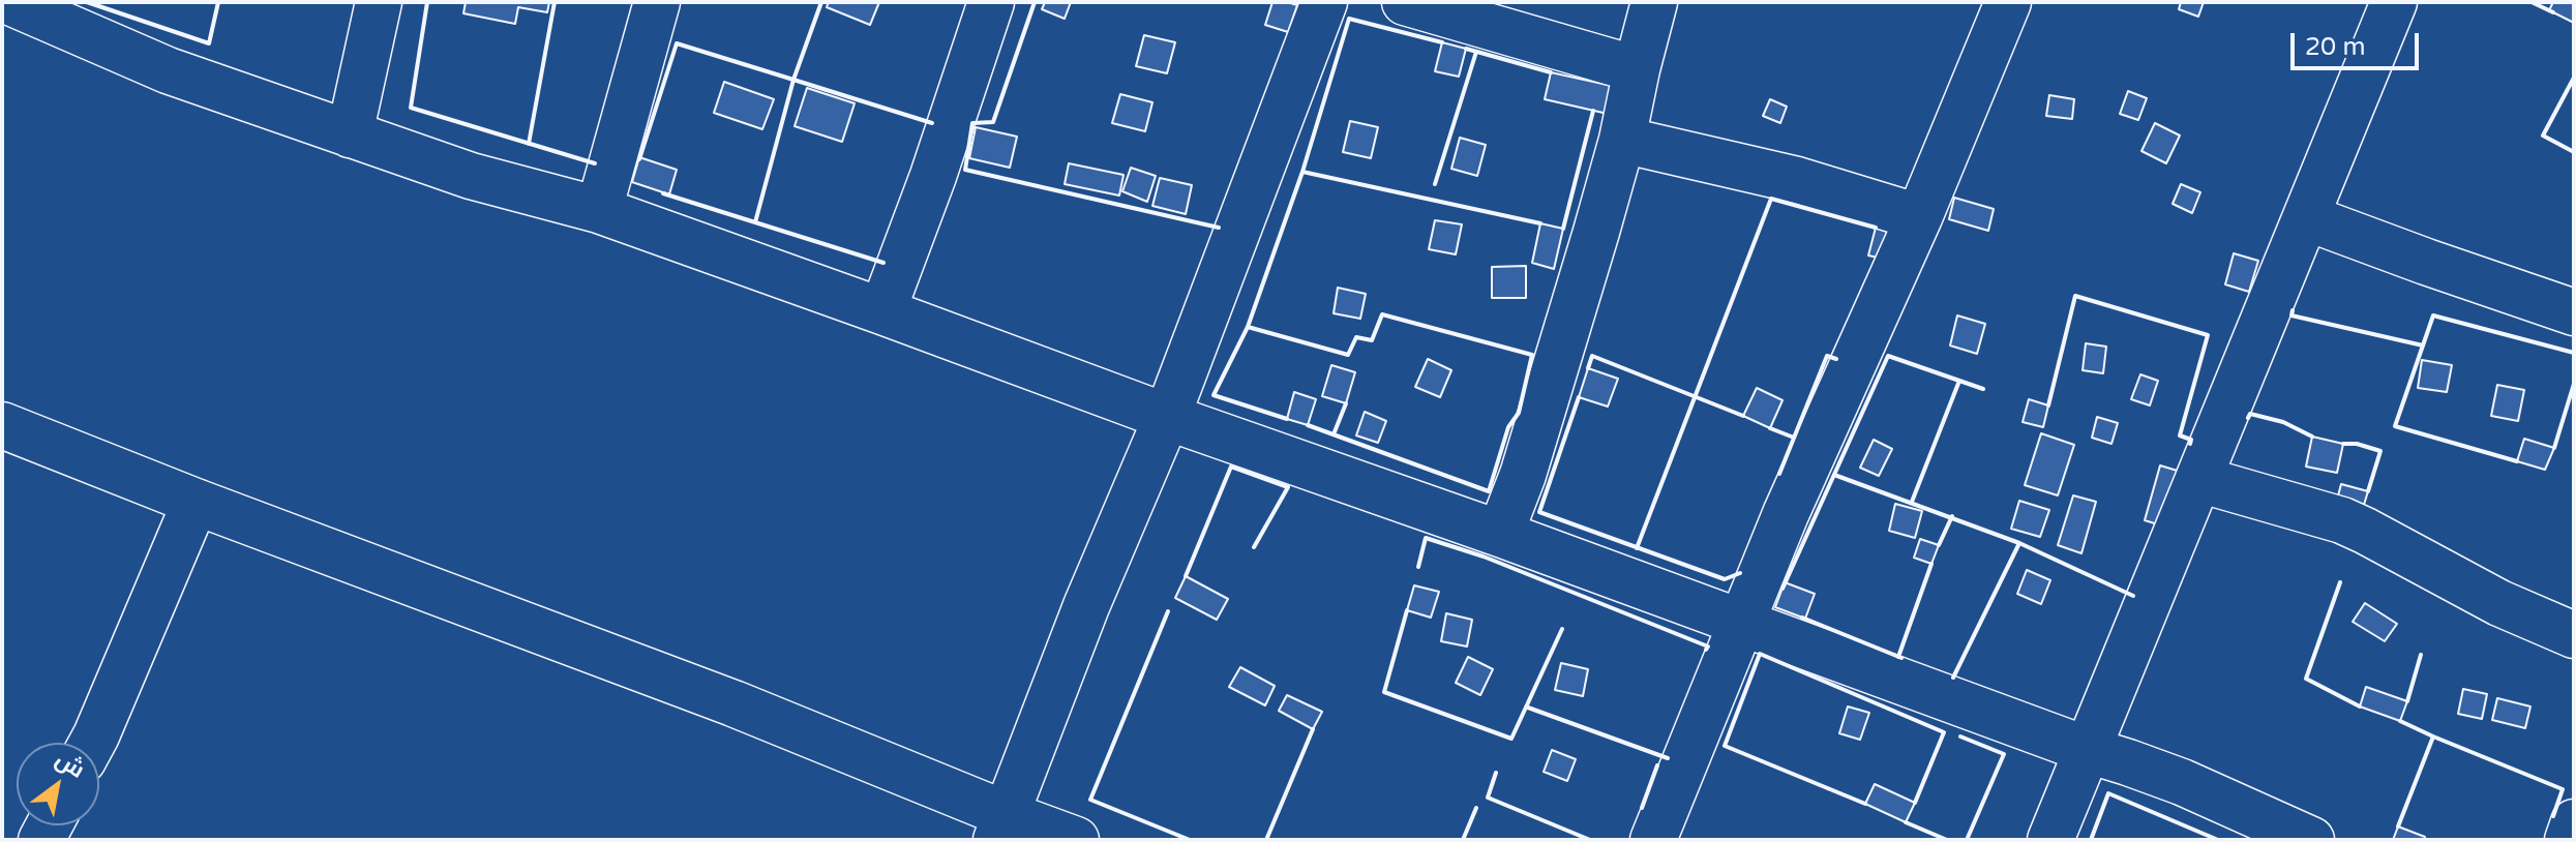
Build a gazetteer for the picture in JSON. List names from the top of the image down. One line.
{"scale_bar":"20 m","north":"top right"}
